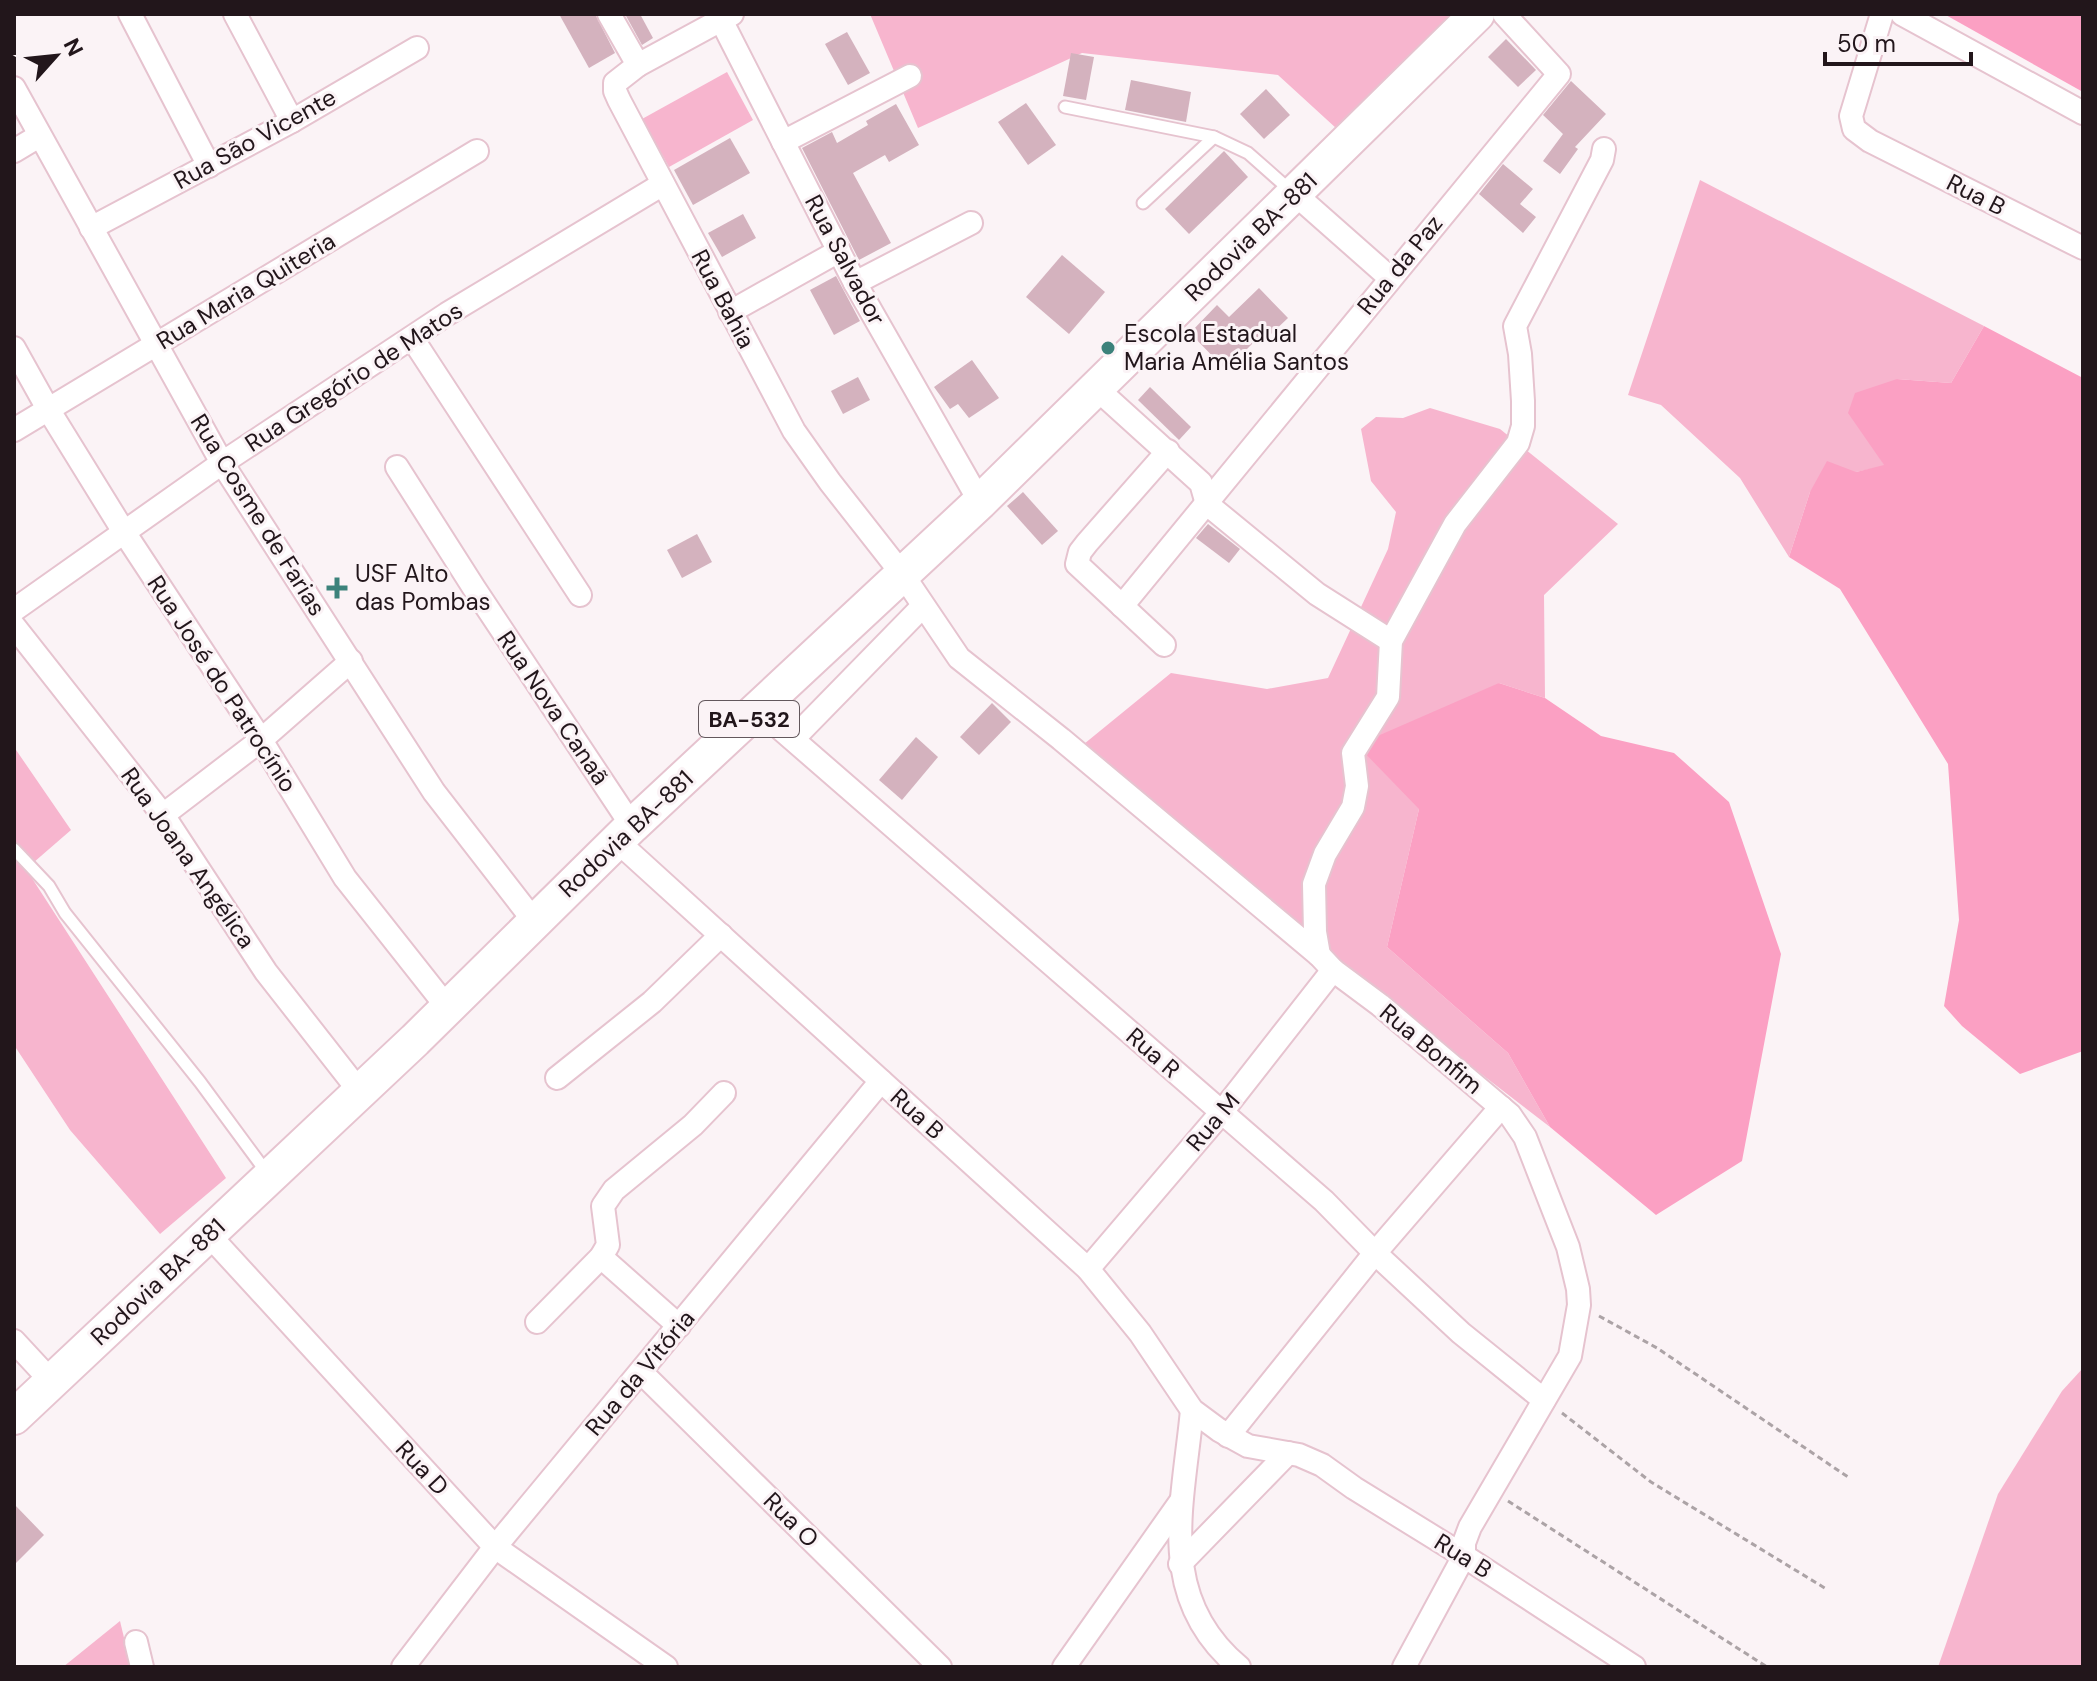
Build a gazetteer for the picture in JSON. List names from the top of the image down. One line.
{"streets":{"main road":["Rodovia BA-881","BA-532"],"street":["Rua São Vicente","Rua B","Rua Salvador","Rua da Paz","Rua Maria Quiteria","Rua Bahia","Rua Gregório de Matos","Rua Cosme de Farias","Rua José do Patrocínio","Rua Nova Canaã","Rua Joana Angélica","Rua Bonfim","Rua R","Rua M","Rua da Vitória","Rua D","Rua O"]},"crossings":[["Rua São Vicente","Rua Cosme de Farias"],["Rua B","Rodovia BA-881"],["Rua B","Rua Nova Canaã"],["Rua B","Rua Bonfim"],["Rua B","Rua M"],["Rua B","Rua da Vitória"],["Rodovia BA-881","Rua Salvador"],["Rodovia BA-881","Rua Bahia"],["Rodovia BA-881","Rua Cosme de Farias"],["Rodovia BA-881","Rua José do Patrocínio"],["Rodovia BA-881","Rua Nova Canaã"],["Rodovia BA-881","Rua Joana Angélica"],["Rodovia BA-881","Rua Bonfim"],["Rodovia BA-881","Rua R"],["Rodovia BA-881","Rua D"],["Rua Maria Quiteria","Rua Cosme de Farias"],["Rua Maria Quiteria","Rua José do Patrocínio"],["Rua Bahia","Rua Gregório de Matos"],["Rua Bahia","Rua Bonfim"],["Rua Gregório de Matos","Rua Cosme de Farias"],["Rua Gregório de Matos","Rua José do Patrocínio"],["Rua Bonfim","Rua R"],["Rua Bonfim","Rua M"],["Rua R","Rua M"],["Rua da Vitória","Rua D"],["Rua da Vitória","Rua O"]],"places":{"other":["Escola Estadual Maria Amélia Santos"],"health":["USF Alto das Pombas"]},"scale_bar":"50 m","north":"top right"}
